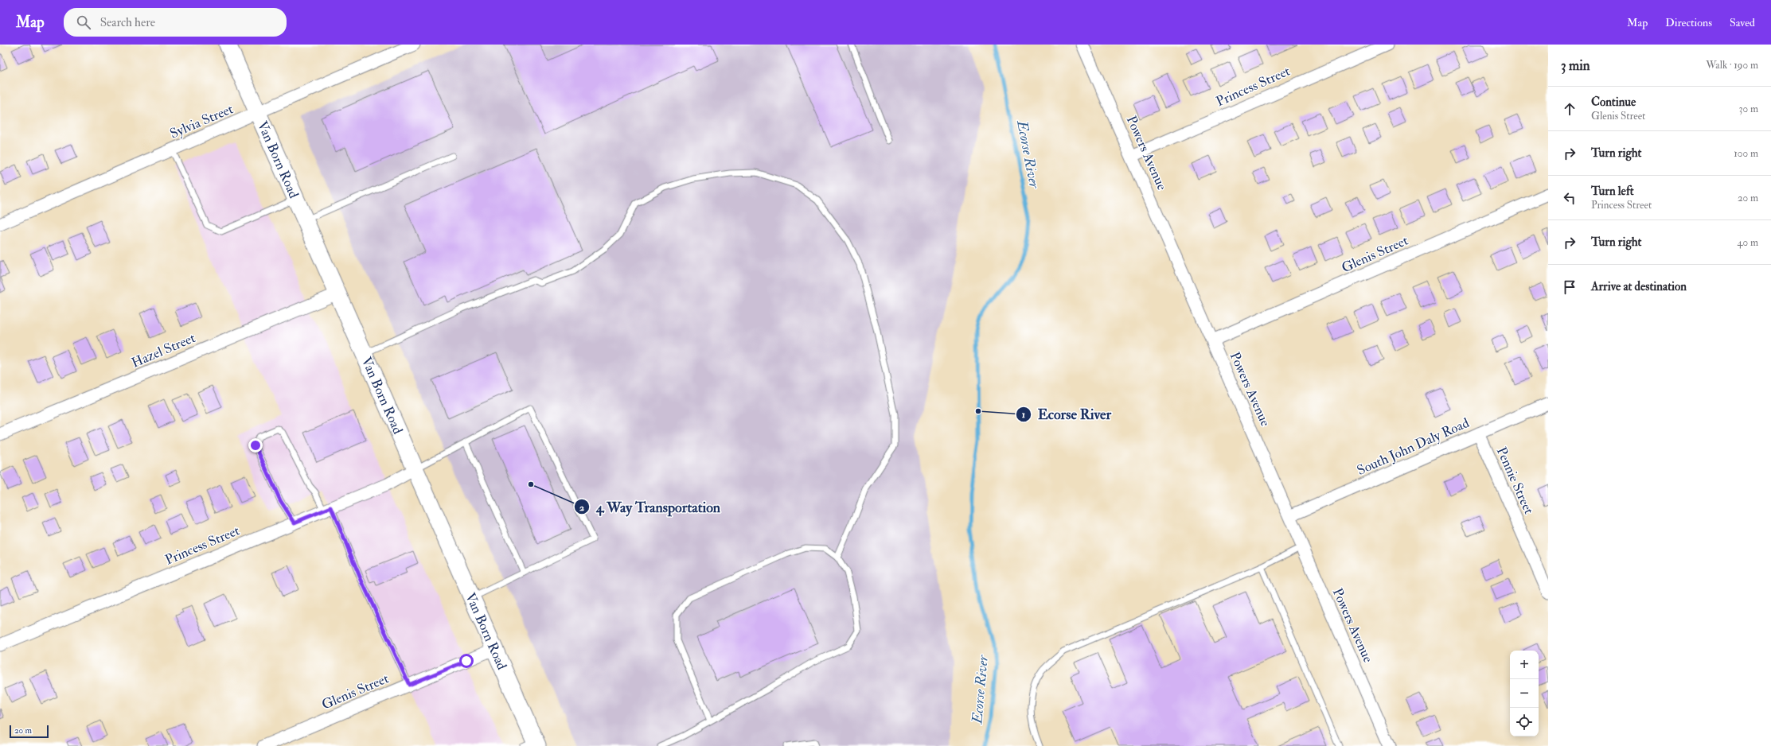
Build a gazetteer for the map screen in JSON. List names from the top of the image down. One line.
{"streets":{"main road":["Van Born Road"],"street":["Princess Street","Sylvia Street","Powers Avenue","Glenis Street","Hazel Street","South John Daly Road","Pennie Street"]},"crossings":[["Princess Street","Powers Avenue"],["Princess Street","Van Born Road"],["Sylvia Street","Van Born Road"],["Powers Avenue","Glenis Street"],["Powers Avenue","South John Daly Road"],["Van Born Road","Glenis Street"],["Van Born Road","Hazel Street"],["South John Daly Road","Pennie Street"]],"water":["Ecorse River"],"places":["Ecorse River","4 Way Transportation"],"scale_bar":"20 m","page":{"header":"Map","search":"Search here","nav":["Map","Directions","Saved"],"heading":["3 min","Walk · 190 m"],"list":[["Continue","Glenis Street","30 m"],["Turn right","100 m"],["Turn left","Princess Street","20 m"],["Turn right","40 m"],"Arrive at destination"],"map_buttons":["+","−"],"scale":"20 m"}}
